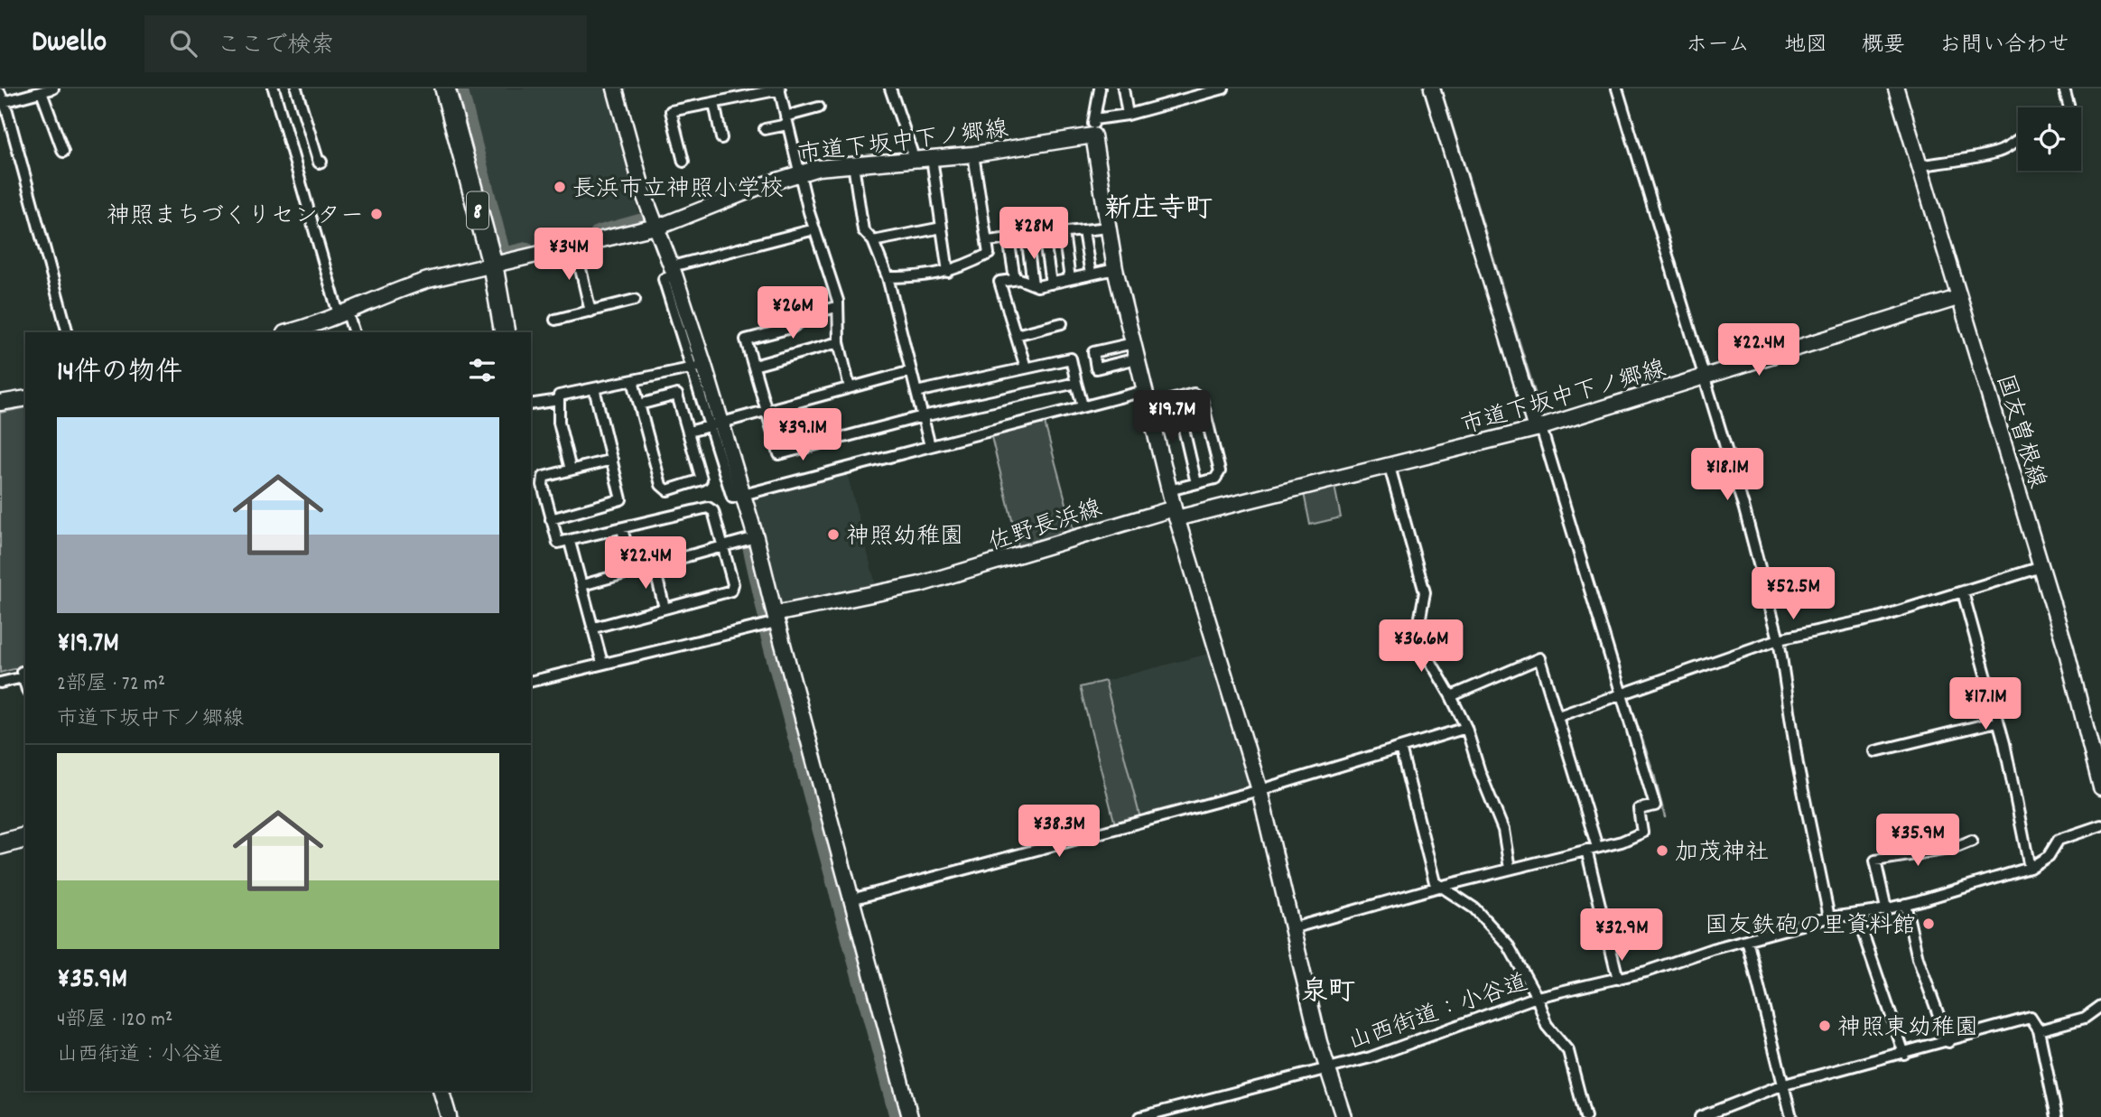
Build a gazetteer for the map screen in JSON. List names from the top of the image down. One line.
{"streets":{"highway":["8"],"street":["市道下坂中下ノ郷線","国友曽根線","佐野長浜線","山西街道：小谷道"]},"crossings":[["市道下坂中下ノ郷線","8"],["市道下坂中下ノ郷線","国友曽根線"],["市道下坂中下ノ郷線","佐野長浜線"]],"districts":["新庄寺町","泉町"],"places":["長浜市立神照小学校","神照まちづくりセンター","神照幼稚園","加茂神社","国友鉄砲の里資料館","神照東幼稚園"],"page":{"header":"Dwello","search":"ここで検索","nav":["ホーム","地図","概要","お問い合わせ"],"price":["¥28M","¥34M","¥26M","¥22.4M","¥19.7M","¥39.1M","¥18.1M","¥22.4M","¥52.5M","¥36.6M","¥17.1M","¥38.3M","¥35.9M","¥32.9M"],"heading":"14件の物件","list":[{"name":"¥19.7M","note":"2部屋 · 72 m² · 市道下坂中下ノ郷線"},{"name":"¥35.9M","note":"4部屋 · 120 m² · 山西街道：小谷道"}]}}
